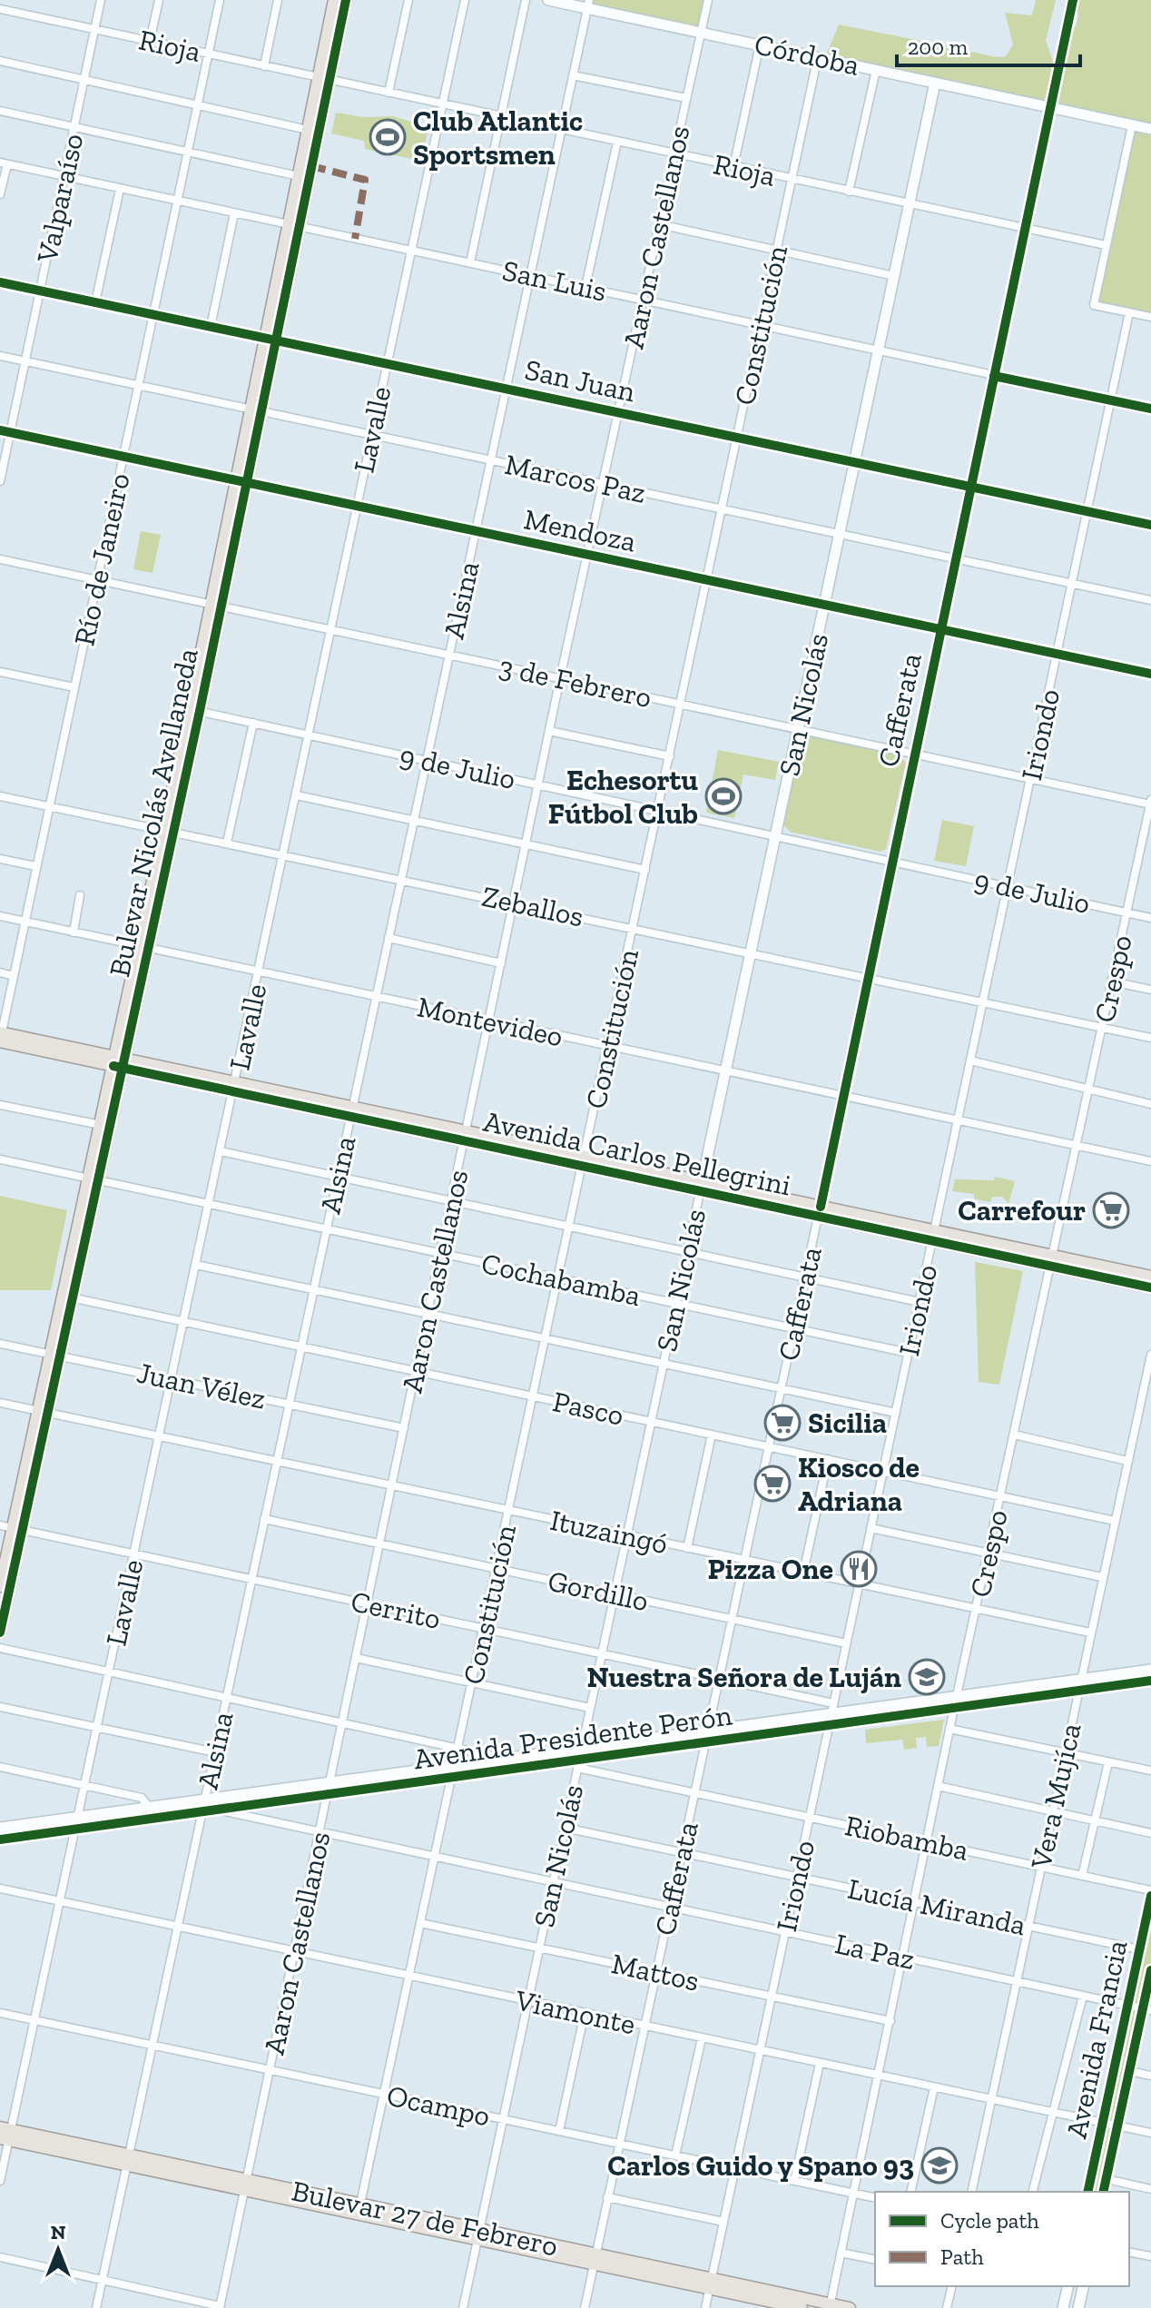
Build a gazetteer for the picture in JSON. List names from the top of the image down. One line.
{"streets":{"main road":["Córdoba","San Juan","Mendoza","San Nicolás","Cafferata","Bulevar Nicolás Avellaneda","Avenida Carlos Pellegrini","Avenida Presidente Perón","Avenida Francia","Bulevar 27 de Febrero"],"street":["Rioja","Valparaíso","Aaron Castellanos","San Luis","Constitución","Lavalle","Marcos Paz","Río de Janeiro","Alsina","3 de Febrero","Iriondo","9 de Julio","Zeballos","Crespo","Montevideo","Cochabamba","Juan Vélez","Pasco","Ituzaingó","Gordillo","Cerrito","Vera Mujíca","Riobamba","Lucía Miranda","La Paz","Mattos","Viamonte","Ocampo"]},"crossings":[["Rioja","Valparaíso"],["Rioja","Aaron Castellanos"],["Rioja","Constitución"],["Rioja","Lavalle"],["Rioja","Río de Janeiro"],["Rioja","Alsina"],["Rioja","San Nicolás"],["Rioja","Cafferata"],["Rioja","Bulevar Nicolás Avellaneda"],["Córdoba","Aaron Castellanos"],["Córdoba","Constitución"],["Córdoba","Alsina"],["Córdoba","San Nicolás"],["Córdoba","Cafferata"],["Valparaíso","San Luis"],["Valparaíso","San Juan"],["Valparaíso","Marcos Paz"],["Valparaíso","Mendoza"],["Aaron Castellanos","San Luis"],["Aaron Castellanos","San Juan"],["Aaron Castellanos","Marcos Paz"],["Aaron Castellanos","Mendoza"],["Aaron Castellanos","3 de Febrero"],["Aaron Castellanos","9 de Julio"],["Aaron Castellanos","Zeballos"],["Aaron Castellanos","Montevideo"],["Aaron Castellanos","Avenida Carlos Pellegrini"],["Aaron Castellanos","Cochabamba"],["Aaron Castellanos","Juan Vélez"],["Aaron Castellanos","Pasco"],["Aaron Castellanos","Ituzaingó"],["Aaron Castellanos","Gordillo"],["Aaron Castellanos","Cerrito"],["Aaron Castellanos","Avenida Presidente Perón"],["Aaron Castellanos","La Paz"],["Aaron Castellanos","Viamonte"],["Aaron Castellanos","Ocampo"],["Aaron Castellanos","Bulevar 27 de Febrero"],["San Luis","Constitución"],["San Luis","Lavalle"],["San Luis","Río de Janeiro"],["San Luis","Alsina"],["San Luis","San Nicolás"],["San Luis","Cafferata"],["San Luis","Iriondo"],["San Luis","Bulevar Nicolás Avellaneda"],["Constitución","San Juan"],["Constitución","Marcos Paz"],["Constitución","Mendoza"],["Constitución","3 de Febrero"],["Constitución","9 de Julio"],["Constitución","Zeballos"],["Constitución","Montevideo"],["Constitución","Avenida Carlos Pellegrini"],["Constitución","Cochabamba"],["Constitución","Pasco"],["Constitución","Ituzaingó"],["Constitución","Gordillo"],["Constitución","Cerrito"],["Constitución","Avenida Presidente Perón"],["Constitución","La Paz"],["Constitución","Mattos"],["Constitución","Viamonte"],["Constitución","Ocampo"],["Constitución","Bulevar 27 de Febrero"],["San Juan","Lavalle"],["San Juan","Río de Janeiro"],["San Juan","Alsina"],["San Juan","San Nicolás"],["San Juan","Cafferata"],["San Juan","Iriondo"],["San Juan","Bulevar Nicolás Avellaneda"],["Lavalle","Marcos Paz"],["Lavalle","Mendoza"],["Lavalle","3 de Febrero"],["Lavalle","9 de Julio"],["Lavalle","Zeballos"],["Lavalle","Montevideo"],["Lavalle","Avenida Carlos Pellegrini"],["Lavalle","Cochabamba"],["Lavalle","Juan Vélez"],["Lavalle","Pasco"],["Lavalle","Ituzaingó"],["Lavalle","Cerrito"],["Lavalle","Avenida Presidente Perón"],["Lavalle","Viamonte"],["Lavalle","Ocampo"],["Lavalle","Bulevar 27 de Febrero"],["Marcos Paz","Río de Janeiro"],["Marcos Paz","Alsina"],["Marcos Paz","San Nicolás"],["Marcos Paz","Cafferata"],["Marcos Paz","Iriondo"],["Marcos Paz","Bulevar Nicolás Avellaneda"],["Mendoza","Río de Janeiro"],["Mendoza","Alsina"],["Mendoza","San Nicolás"],["Mendoza","Cafferata"],["Mendoza","Iriondo"],["Mendoza","Bulevar Nicolás Avellaneda"],["Río de Janeiro","3 de Febrero"],["Río de Janeiro","Zeballos"],["Río de Janeiro","Montevideo"],["Río de Janeiro","Avenida Carlos Pellegrini"],["Alsina","3 de Febrero"],["Alsina","9 de Julio"],["Alsina","Zeballos"],["Alsina","Montevideo"],["Alsina","Avenida Carlos Pellegrini"],["Alsina","Cochabamba"],["Alsina","Juan Vélez"],["Alsina","Pasco"],["Alsina","Ituzaingó"],["Alsina","Gordillo"],["Alsina","Cerrito"],["Alsina","Avenida Presidente Perón"],["Alsina","Viamonte"],["Alsina","Ocampo"],["Alsina","Bulevar 27 de Febrero"],["3 de Febrero","San Nicolás"],["3 de Febrero","Cafferata"],["3 de Febrero","Iriondo"],["3 de Febrero","Bulevar Nicolás Avellaneda"],["3 de Febrero","Crespo"],["San Nicolás","9 de Julio"],["San Nicolás","Zeballos"],["San Nicolás","Montevideo"],["San Nicolás","Avenida Carlos Pellegrini"],["San Nicolás","Cochabamba"],["San Nicolás","Pasco"],["San Nicolás","Ituzaingó"],["San Nicolás","Gordillo"],["San Nicolás","Cerrito"],["San Nicolás","Avenida Presidente Perón"],["San Nicolás","Riobamba"],["San Nicolás","Lucía Miranda"],["San Nicolás","La Paz"],["San Nicolás","Mattos"],["San Nicolás","Viamonte"],["San Nicolás","Ocampo"],["San Nicolás","Bulevar 27 de Febrero"],["Cafferata","9 de Julio"],["Cafferata","Zeballos"],["Cafferata","Montevideo"],["Cafferata","Avenida Carlos Pellegrini"],["Cafferata","Cochabamba"],["Cafferata","Pasco"],["Cafferata","Ituzaingó"],["Cafferata","Gordillo"],["Cafferata","Cerrito"],["Cafferata","Avenida Presidente Perón"],["Cafferata","Riobamba"],["Cafferata","Lucía Miranda"],["Cafferata","La Paz"],["Cafferata","Mattos"],["Cafferata","Viamonte"],["Cafferata","Ocampo"],["Cafferata","Bulevar 27 de Febrero"],["Iriondo","9 de Julio"],["Iriondo","Zeballos"],["Iriondo","Montevideo"],["Iriondo","Avenida Carlos Pellegrini"],["Iriondo","Cochabamba"],["Iriondo","Pasco"],["Iriondo","Ituzaingó"],["Iriondo","Gordillo"],["Iriondo","Cerrito"],["Iriondo","Avenida Presidente Perón"],["Iriondo","Riobamba"],["Iriondo","Lucía Miranda"],["Iriondo","La Paz"],["Iriondo","Mattos"],["Iriondo","Viamonte"],["Iriondo","Ocampo"],["Iriondo","Bulevar 27 de Febrero"],["9 de Julio","Bulevar Nicolás Avellaneda"],["9 de Julio","Crespo"],["Bulevar Nicolás Avellaneda","Zeballos"],["Bulevar Nicolás Avellaneda","Montevideo"],["Bulevar Nicolás Avellaneda","Avenida Carlos Pellegrini"],["Bulevar Nicolás Avellaneda","Cochabamba"],["Bulevar Nicolás Avellaneda","Juan Vélez"],["Bulevar Nicolás Avellaneda","Pasco"],["Bulevar Nicolás Avellaneda","Ituzaingó"],["Bulevar Nicolás Avellaneda","Cerrito"],["Zeballos","Crespo"],["Crespo","Montevideo"],["Crespo","Avenida Carlos Pellegrini"],["Crespo","Pasco"],["Crespo","Ituzaingó"],["Crespo","Avenida Presidente Perón"],["Crespo","Riobamba"],["Crespo","Lucía Miranda"],["Crespo","La Paz"],["Crespo","Mattos"],["Crespo","Viamonte"],["Crespo","Ocampo"],["Crespo","Bulevar 27 de Febrero"],["Pasco","Vera Mujíca"],["Ituzaingó","Vera Mujíca"],["Cerrito","Avenida Presidente Perón"],["Avenida Presidente Perón","Vera Mujíca"],["Avenida Presidente Perón","Riobamba"],["Avenida Presidente Perón","La Paz"],["Vera Mujíca","Riobamba"],["Vera Mujíca","Lucía Miranda"],["Vera Mujíca","La Paz"],["Vera Mujíca","Viamonte"],["Riobamba","Avenida Francia"],["Lucía Miranda","Avenida Francia"],["La Paz","Avenida Francia"],["Viamonte","Avenida Francia"]],"places":{"sports":["Club Atlantic Sportsmen","Echesortu Fútbol Club"],"supermarket":["Carrefour","Sicilia","Kiosco de Adriana"],"restaurant":["Pizza One"],"school or university":["Nuestra Señora de Luján","Carlos Guido y Spano 93"]},"legend":["Cycle path","Path"],"scale_bar":"200 m","north":"top"}
